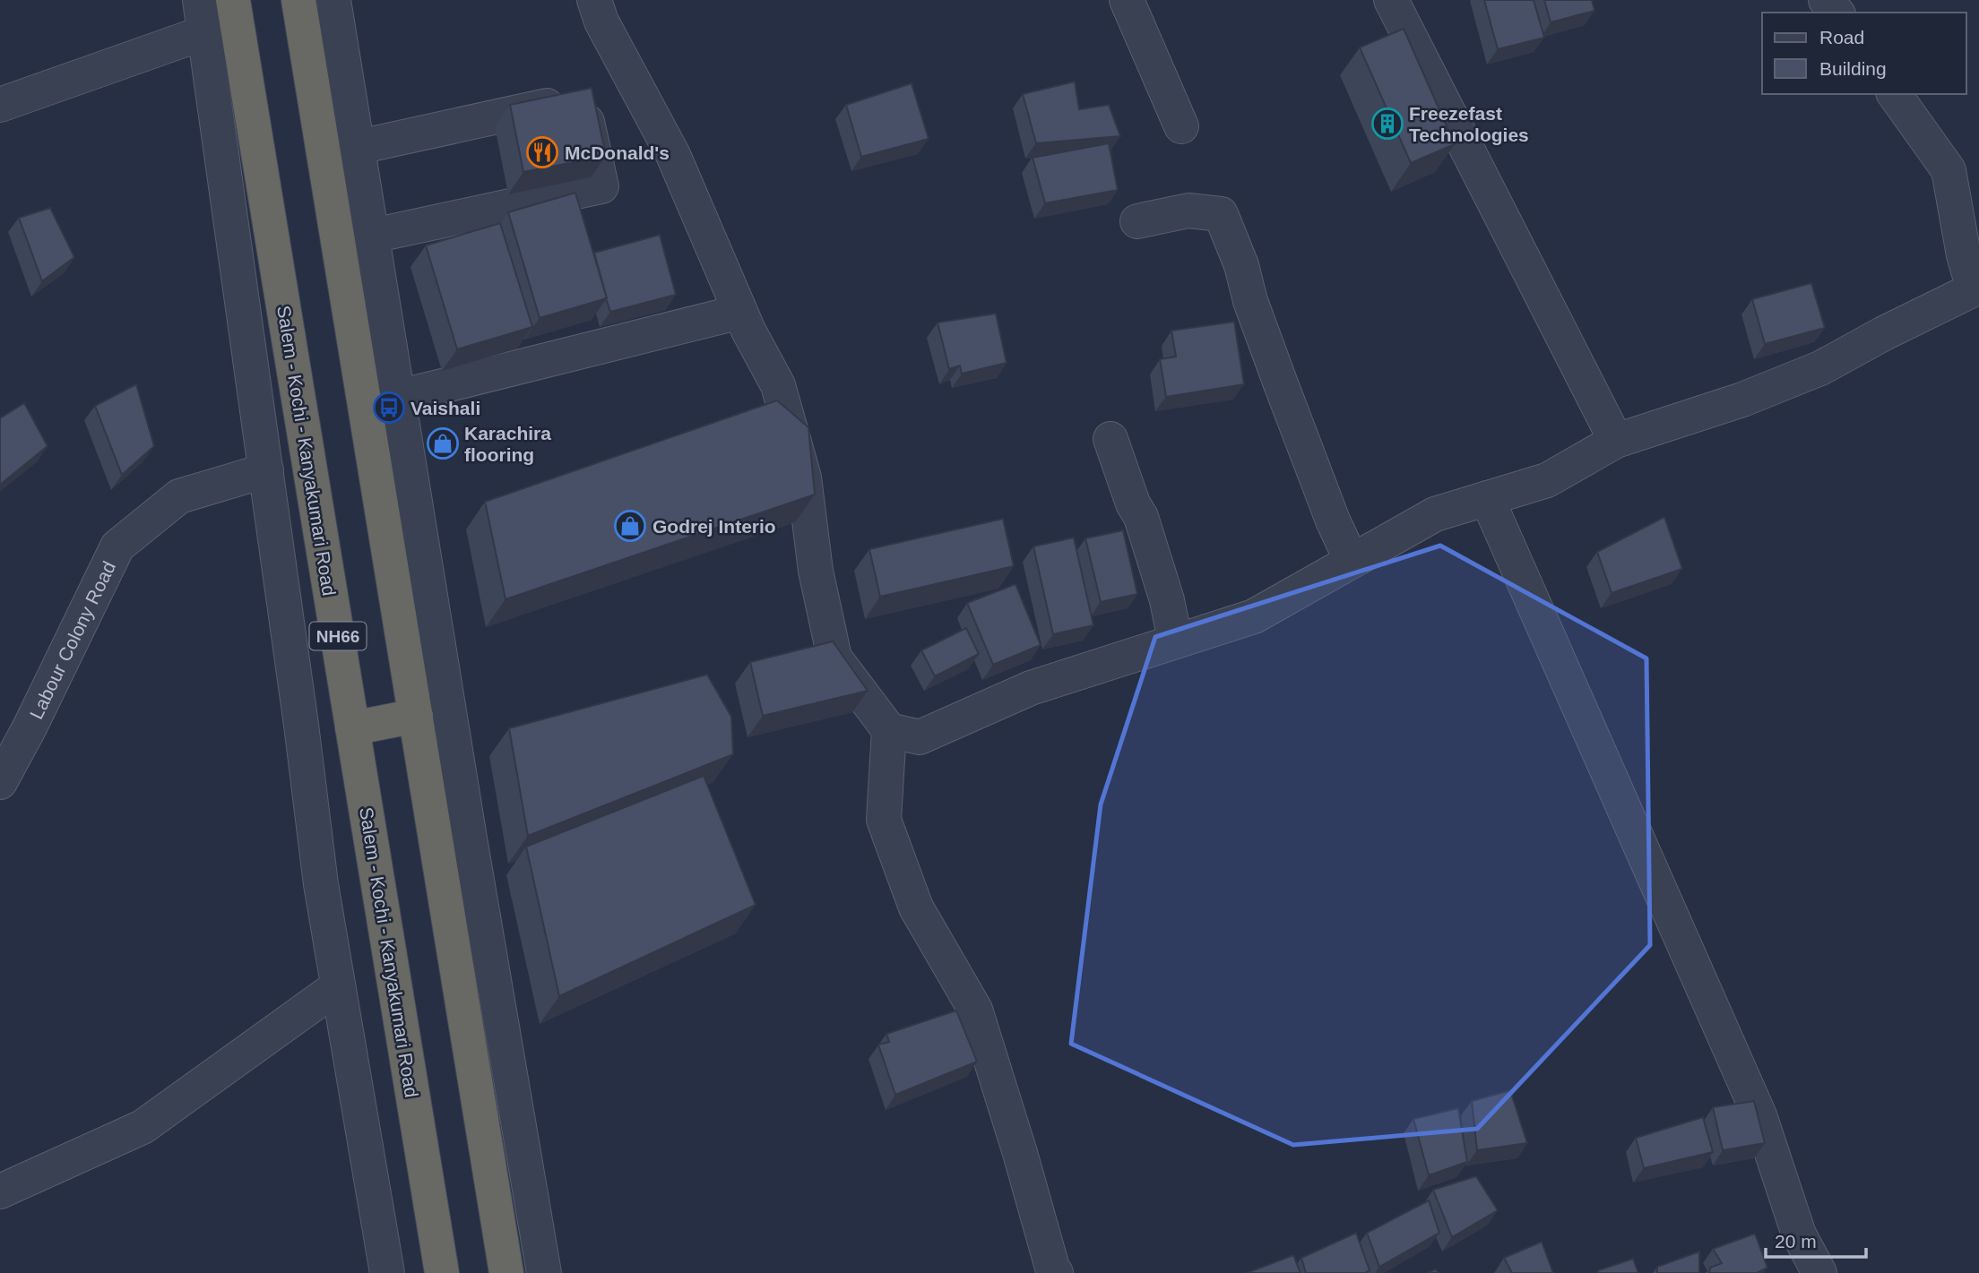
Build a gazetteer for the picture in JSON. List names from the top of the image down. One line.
{"streets":{"highway":["Salem - Kochi - Kanyakumari Road","NH66"],"street":["Labour Colony Road"]},"places":{"building":["Freezefast Technologies"],"restaurant":["McDonald's"],"bus stop":["Vaishali"],"shop":["Karachira flooring","Godrej Interio"]},"legend":["Road","Building"],"scale_bar":"20 m"}
